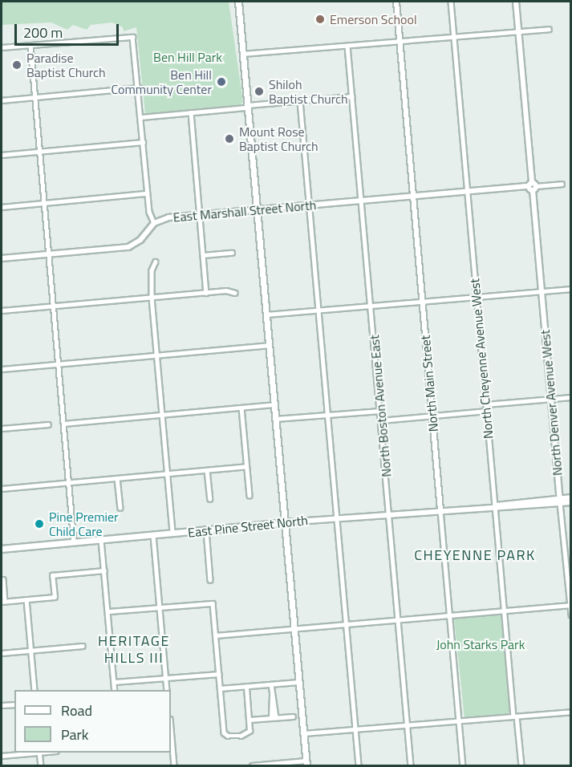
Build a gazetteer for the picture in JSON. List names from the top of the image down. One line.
{"streets":{"main road":["East Pine Street North"],"street":["East Marshall Street North","North Cheyenne Avenue West","North Main Street","North Denver Avenue West","North Boston Avenue East"]},"crossings":[["East Marshall Street North","North Cheyenne Avenue West"],["East Marshall Street North","North Main Street"],["East Marshall Street North","North Denver Avenue West"],["East Marshall Street North","North Boston Avenue East"],["North Cheyenne Avenue West","East Pine Street North"],["North Main Street","East Pine Street North"],["North Denver Avenue West","East Pine Street North"],["North Boston Avenue East","East Pine Street North"]],"districts":["CHEYENNE PARK","HERITAGE HILLS III"],"parks":["Ben Hill Park","John Starks Park"],"places":["Emerson School","Paradise Baptist Church","Ben Hill Community Center","Shiloh Baptist Church","Mount Rose Baptist Church","Pine Premier Child Care"],"legend":["Road","Park"],"scale_bar":"200 m"}
